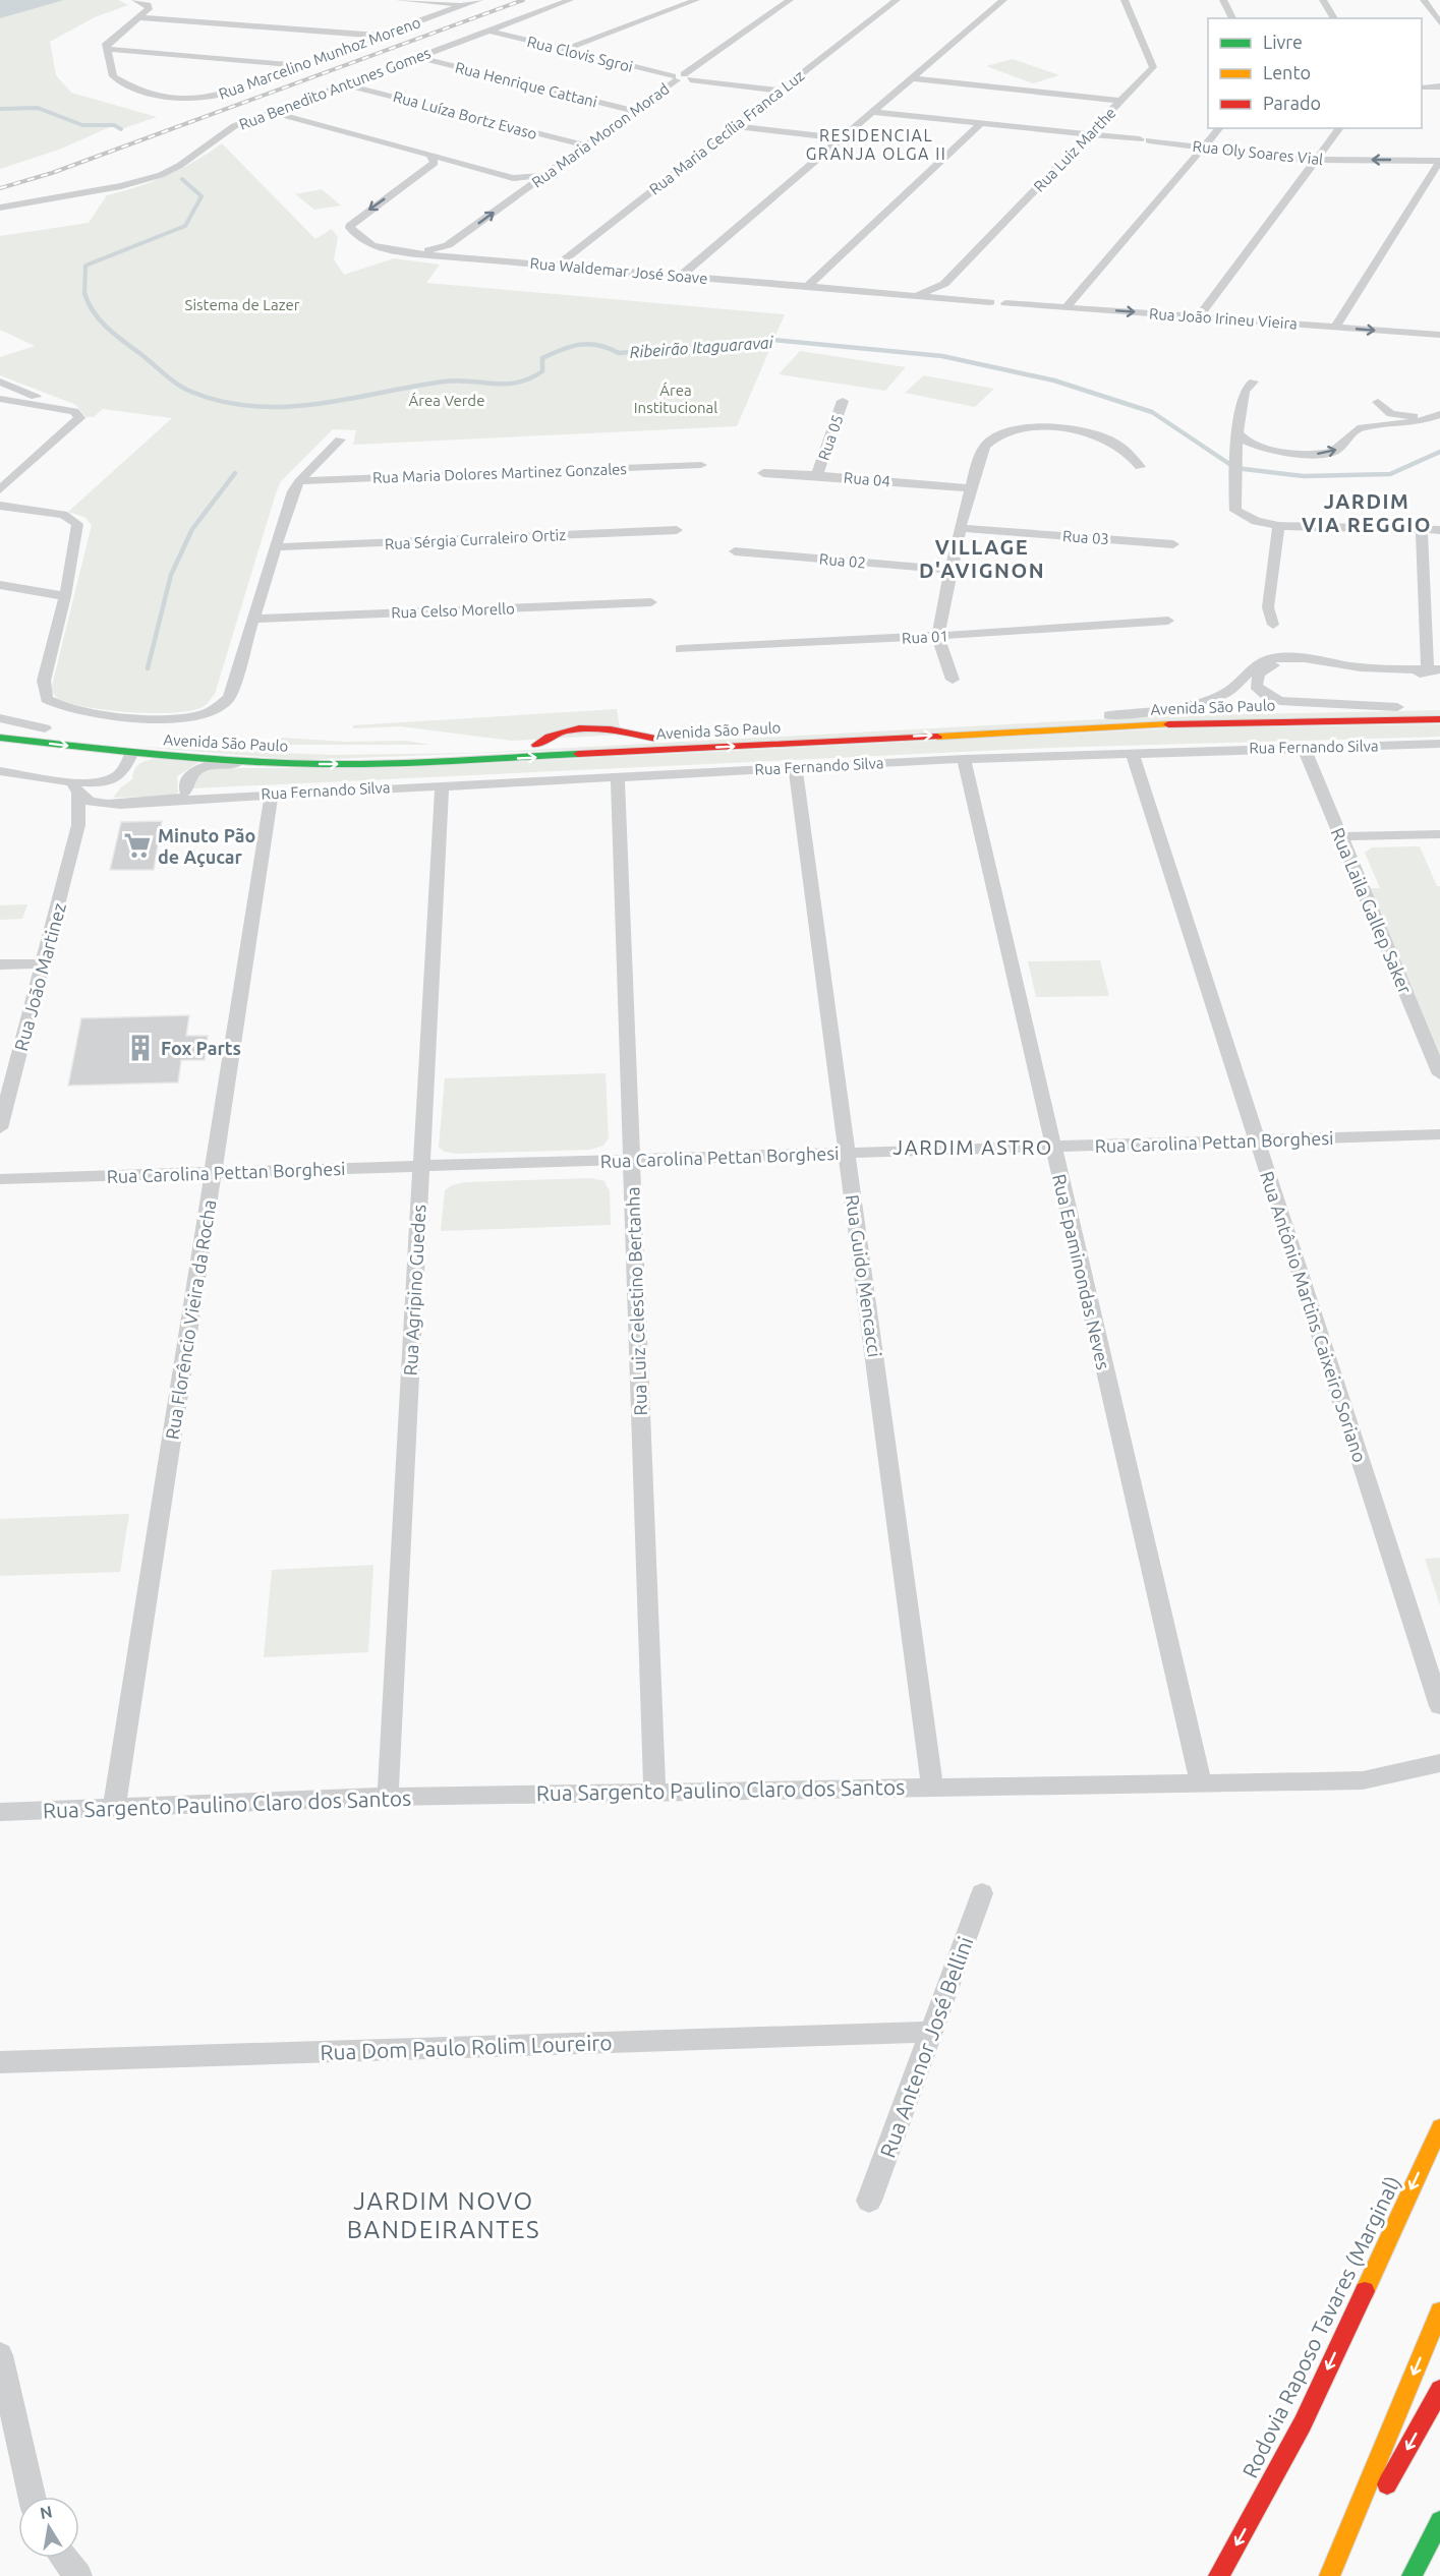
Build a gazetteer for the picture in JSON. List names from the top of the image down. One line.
{"streets":{"main road":["Avenida São Paulo","Rodovia Raposo Tavares (Marginal)"],"street":["Rua Clovis Sgroi","Rua Marcelino Munhoz Moreno","Rua Henrique Cattani","Rua Benedito Antunes Gomes","Rua Luíza Bortz Evaso","Rua Maria Cecília Franca Luz","Rua Maria Moron Morad","Rua Luiz Marthe","Rua Oly Soares Vial","Rua Waldemar José Soave","Rua João Irineu Vieira","Rua 05","Rua Maria Dolores Martinez Gonzales","Rua 04","Rua 03","Rua Sérgia Curraleiro Ortiz","Rua 02","Rua Celso Morello","Rua 01","Rua Fernando Silva","Rua Laila Gallep Saker","Rua João Martinez","Rua Carolina Pettan Borghesi","Rua Epaminondas Neves","Rua Guido Mencacci","Rua Agripino Guedes","Rua Luiz Celestino Bertanha","Rua Antônio Martins Caixeiro Soriano","Rua Florêncio Vieira da Rocha","Rua Sargento Paulino Claro dos Santos","Rua Dom Paulo Rolim Loureiro","Rua Antenor José Bellini"]},"crossings":[["Rua Clovis Sgroi","Rua Benedito Antunes Gomes"],["Rua Clovis Sgroi","Rua Maria Cecília Franca Luz"],["Rua Clovis Sgroi","Rua Maria Moron Morad"],["Rua Henrique Cattani","Rua Benedito Antunes Gomes"],["Rua Henrique Cattani","Rua Maria Moron Morad"],["Rua Benedito Antunes Gomes","Rua Luíza Bortz Evaso"],["Rua Luíza Bortz Evaso","Rua Maria Moron Morad"],["Rua Maria Cecília Franca Luz","Rua Waldemar José Soave"],["Rua Maria Moron Morad","Rua Waldemar José Soave"],["Rua Luiz Marthe","Rua Oly Soares Vial"],["Rua 05","Rua 04"],["Rua Fernando Silva","Rua Laila Gallep Saker"],["Rua Fernando Silva","Rua João Martinez"],["Rua Fernando Silva","Rua Epaminondas Neves"],["Rua Fernando Silva","Rua Guido Mencacci"],["Rua Fernando Silva","Rua Agripino Guedes"],["Rua Fernando Silva","Rua Luiz Celestino Bertanha"],["Rua Fernando Silva","Rua Antônio Martins Caixeiro Soriano"],["Rua Fernando Silva","Rua Florêncio Vieira da Rocha"],["Rua Carolina Pettan Borghesi","Rua Epaminondas Neves"],["Rua Carolina Pettan Borghesi","Rua Guido Mencacci"],["Rua Carolina Pettan Borghesi","Rua Agripino Guedes"],["Rua Carolina Pettan Borghesi","Rua Luiz Celestino Bertanha"],["Rua Carolina Pettan Borghesi","Rua Antônio Martins Caixeiro Soriano"],["Rua Carolina Pettan Borghesi","Rua Florêncio Vieira da Rocha"],["Rua Epaminondas Neves","Rua Sargento Paulino Claro dos Santos"],["Rua Guido Mencacci","Rua Sargento Paulino Claro dos Santos"],["Rua Agripino Guedes","Rua Sargento Paulino Claro dos Santos"],["Rua Luiz Celestino Bertanha","Rua Sargento Paulino Claro dos Santos"],["Rua Florêncio Vieira da Rocha","Rua Sargento Paulino Claro dos Santos"],["Rua Dom Paulo Rolim Loureiro","Rua Antenor José Bellini"]],"districts":["RESIDENCIAL GRANJA OLGA II","JARDIM VIA REGGIO","VILLAGE D'AVIGNON","JARDIM ASTRO","JARDIM NOVO BANDEIRANTES"],"water":["Ribeirão Itaguaravai"],"parks":["Sistema de Lazer","Área Institucional","Área Verde"],"places":{"supermarket":["Minuto Pão de Açucar"],"building":["Fox Parts"]},"legend":["Livre","Lento","Parado"],"north":"top"}
